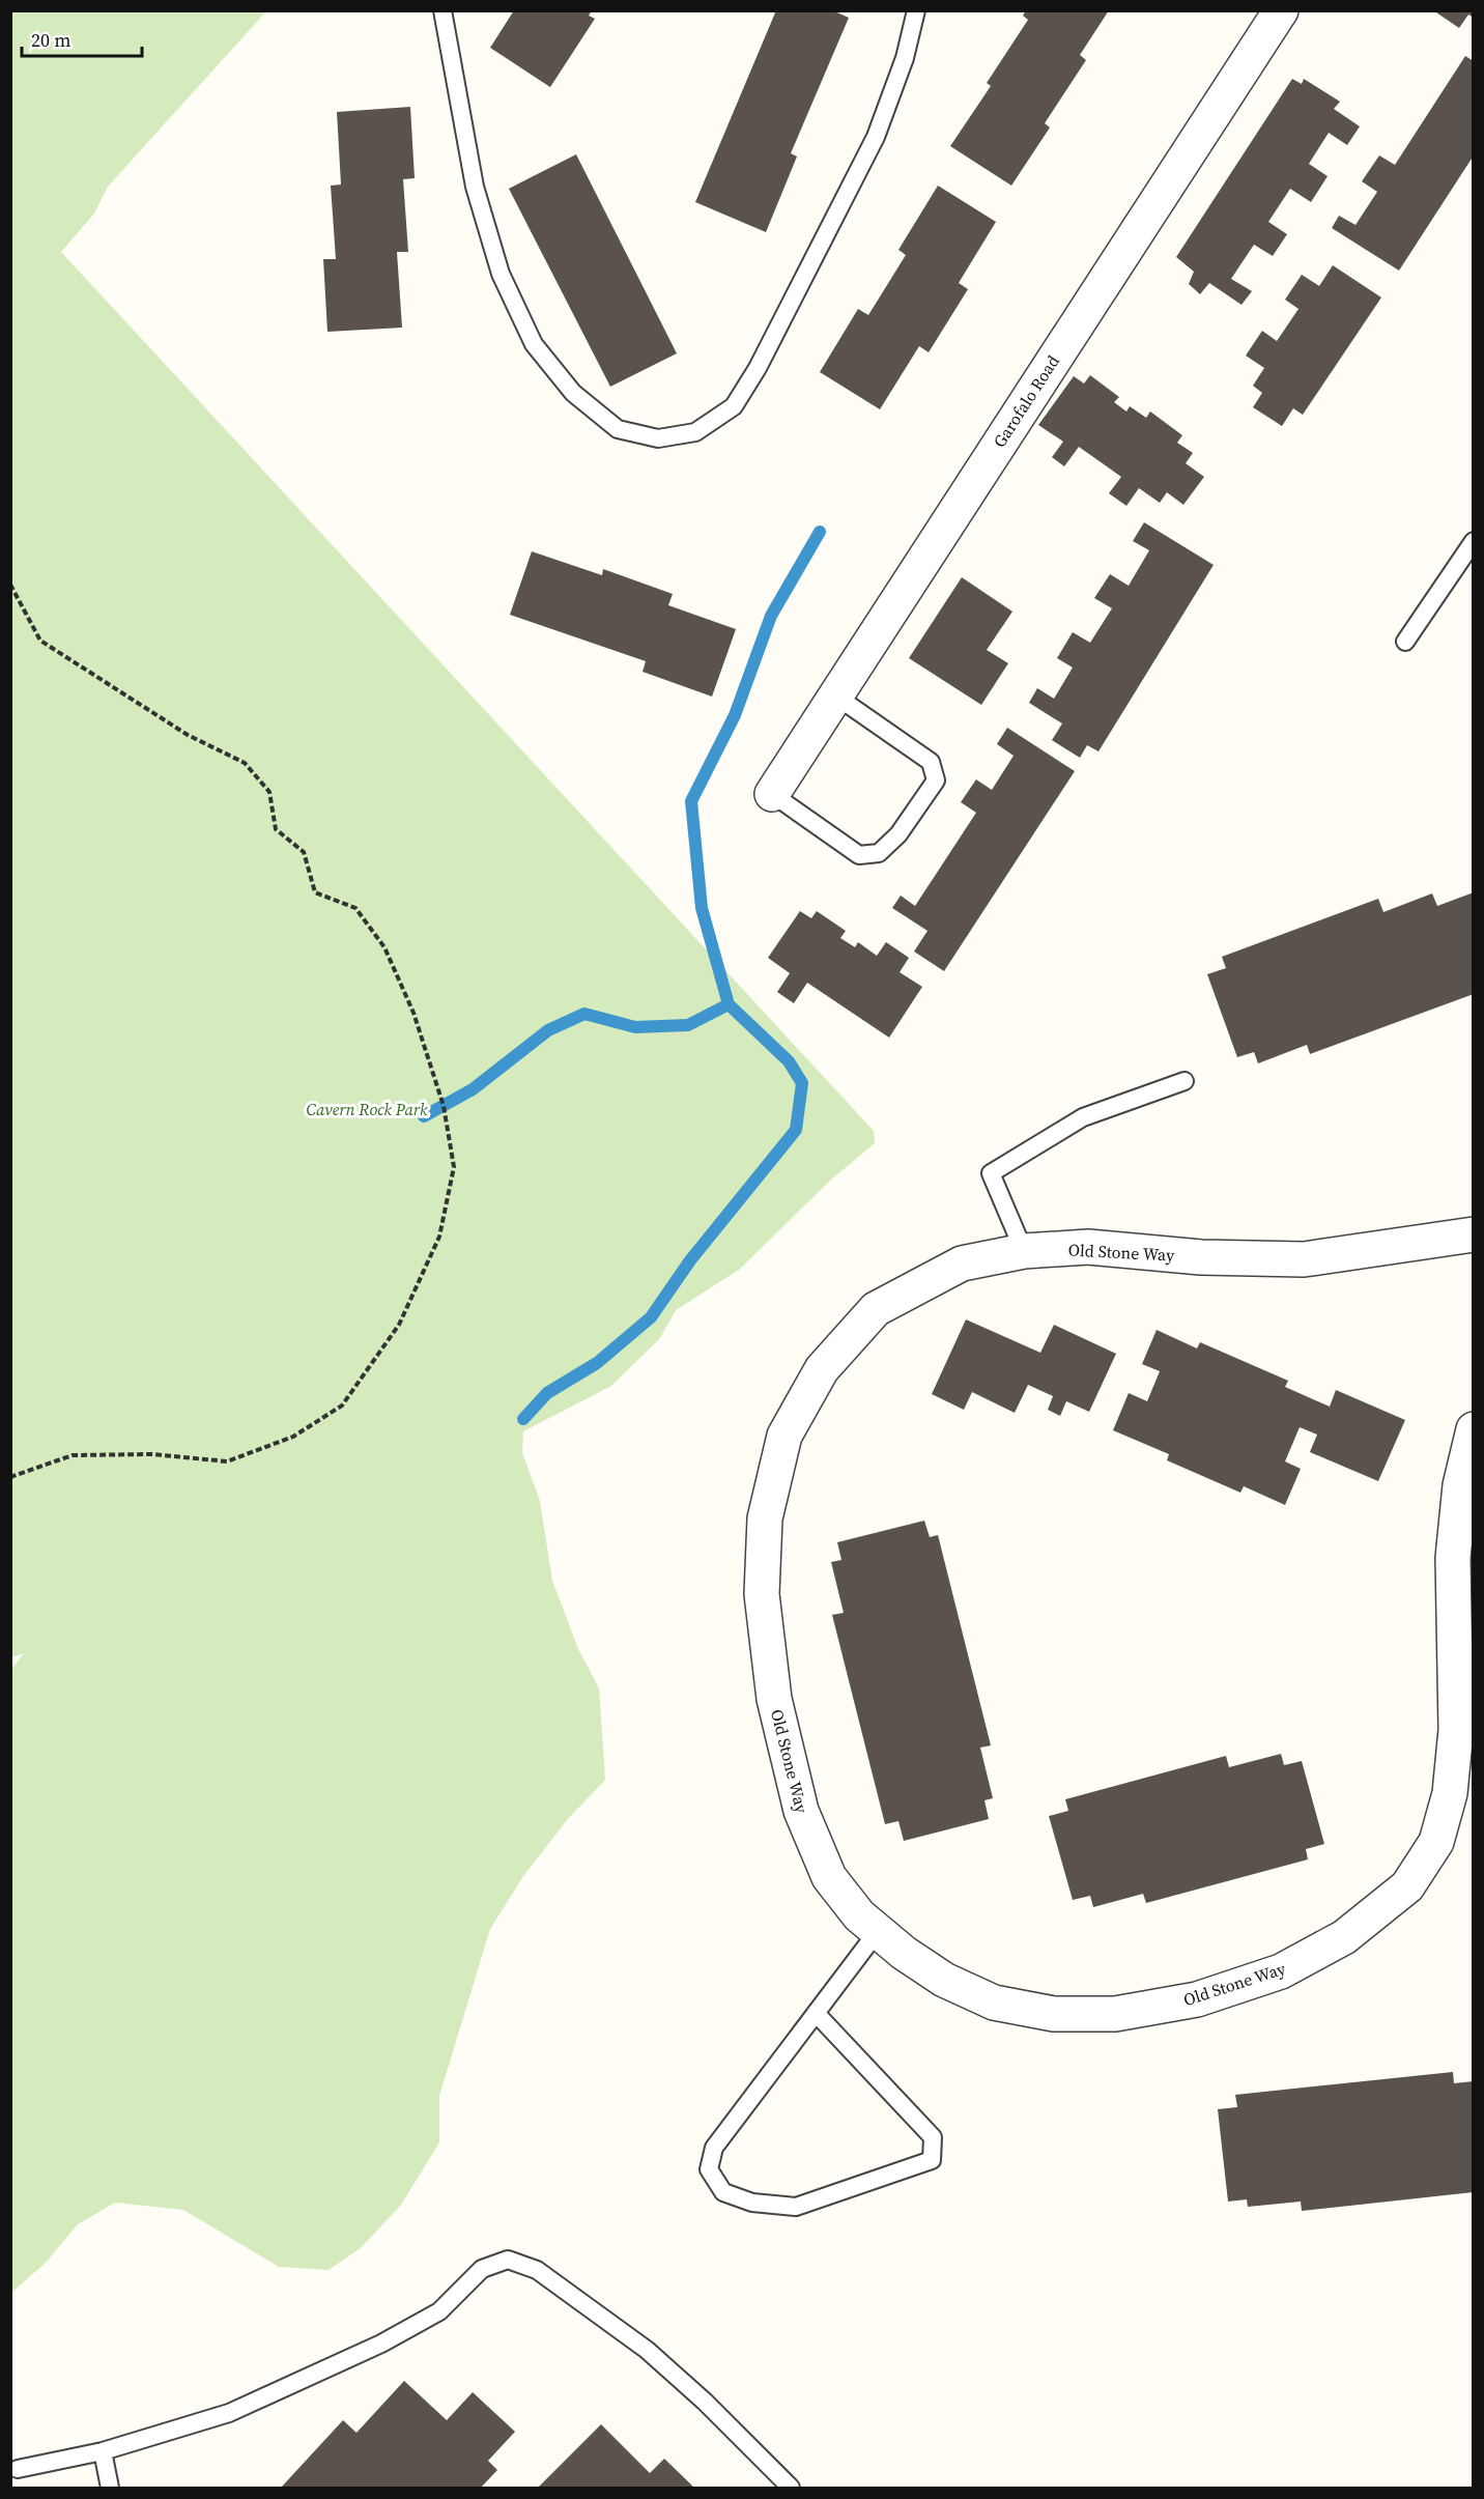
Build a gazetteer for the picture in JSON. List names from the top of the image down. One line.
{"streets":{"street":["Garofalo Road","Old Stone Way"]},"parks":["Cavern Rock Park"],"scale_bar":"20 m"}
